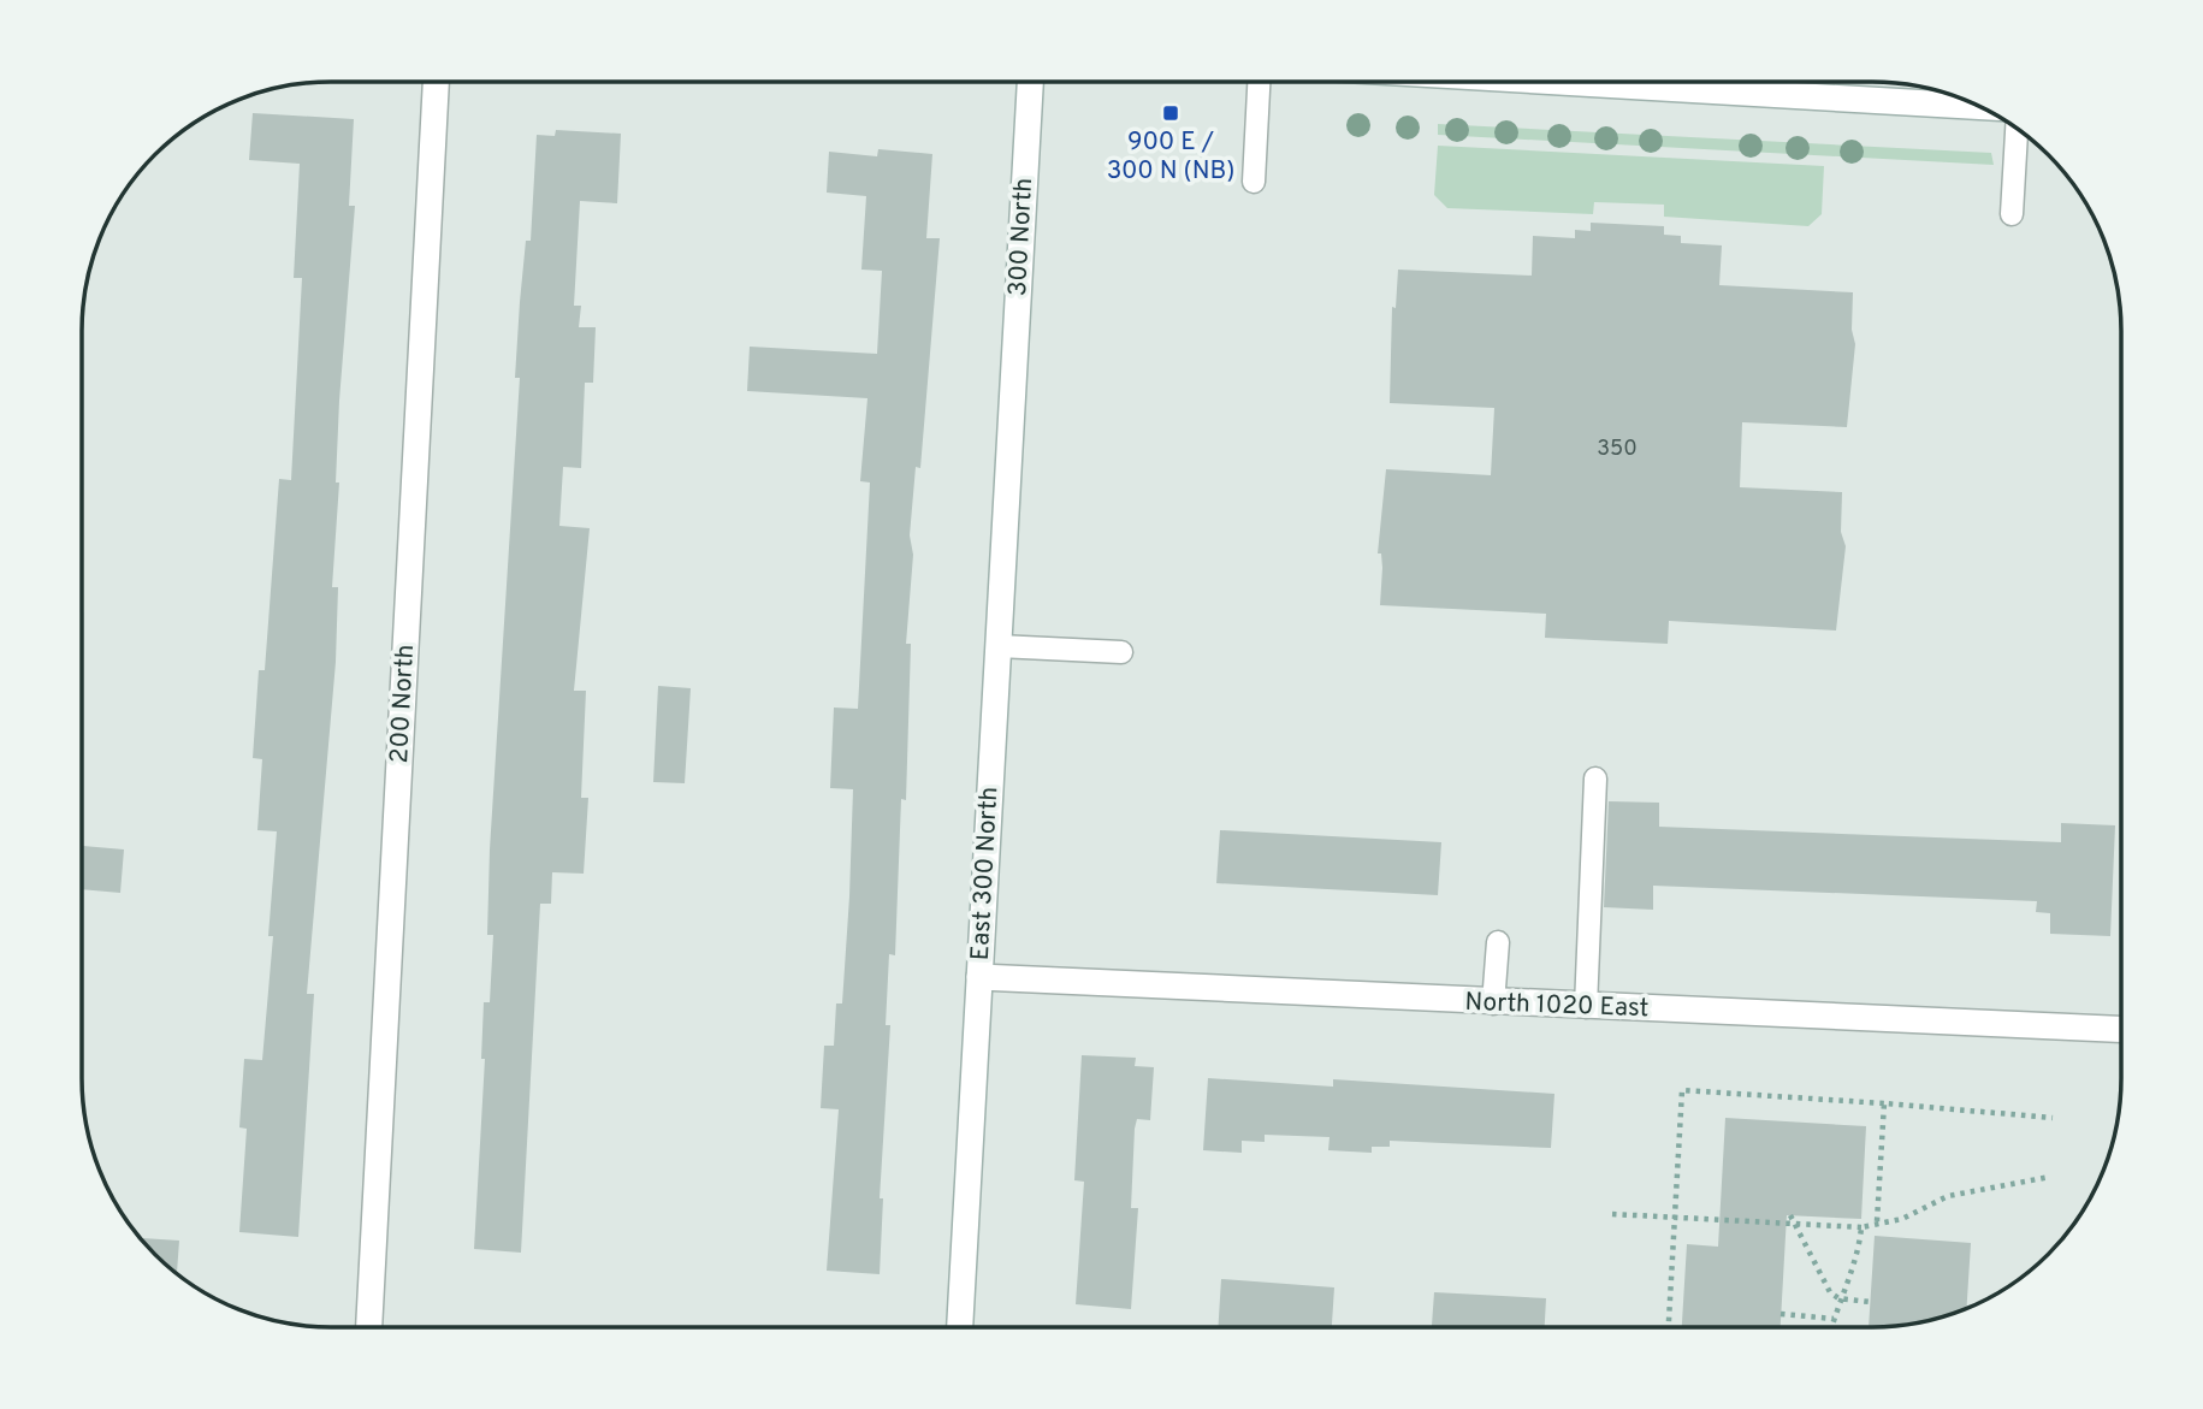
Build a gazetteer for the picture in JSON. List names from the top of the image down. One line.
{"streets":{"street":["300 North","200 North","East 300 North","North 1020 East"]},"crossings":[["300 North","East 300 North"],["East 300 North","North 1020 East"]],"places":{"transit":["900 E / 300 N (NB)"]},"house_numbers":["350"]}
